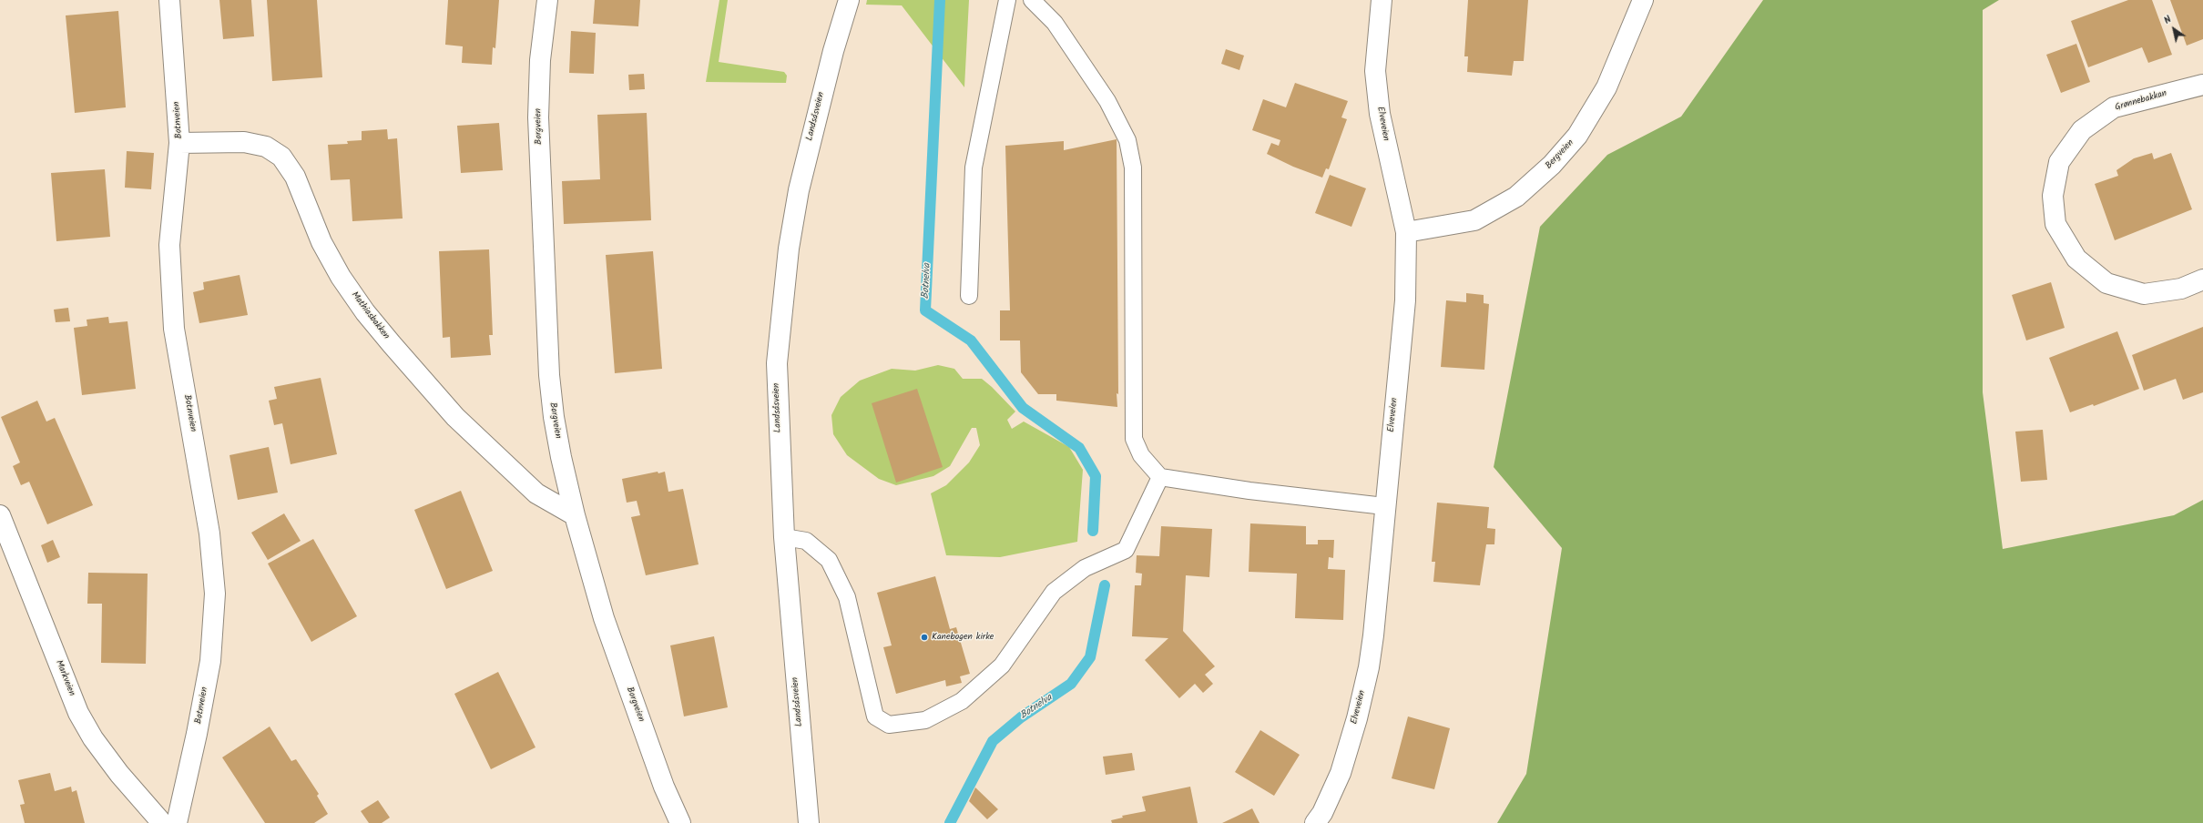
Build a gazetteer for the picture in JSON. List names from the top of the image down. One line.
{"streets":{"street":["Grønnebakkan","Landsåsveien","Botnveien","Elveveien","Borgveien","Bergveien","Mathiasbakken","Markveien"]},"crossings":[["Botnveien","Mathiasbakken"],["Elveveien","Bergveien"],["Borgveien","Mathiasbakken"]],"water":["Botnelva"],"places":["Kanebogen kirke"],"north":"top left"}
